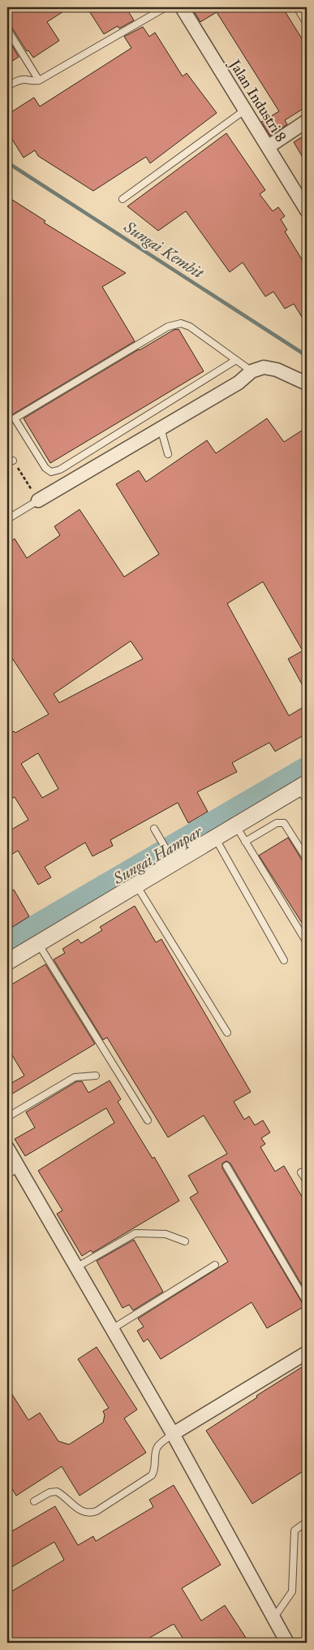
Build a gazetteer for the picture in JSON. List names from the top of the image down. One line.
{"streets":{"street":["Jalan Industri 8"]},"water":["Sungai Kembit","Sungai Hampar"]}
